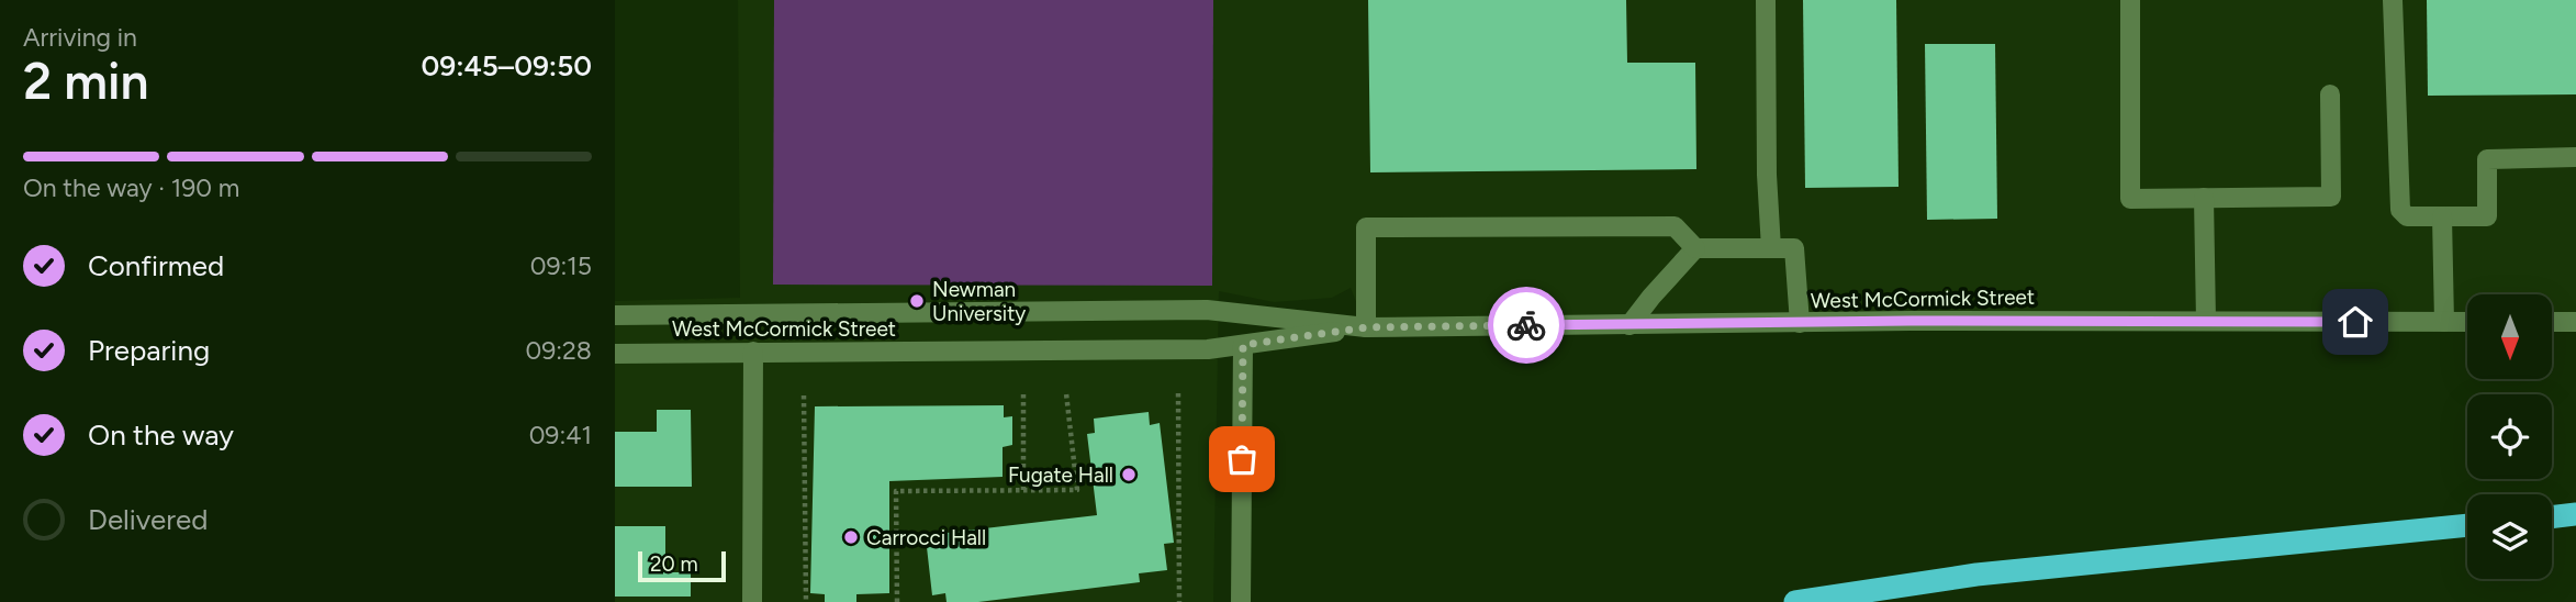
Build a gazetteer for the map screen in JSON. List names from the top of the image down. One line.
{"streets":{"street":["West McCormick Street"]},"places":["Newman University","Fugate Hall","Carrocci Hall"],"scale_bar":"20 m","north":"bottom","page":{"heading":["2 min","Arriving in","09:45–09:50"],"bar":"On the way · 190 m","list":[["Confirmed","09:15"],["Preparing","09:28"],["On the way","09:41"],"Delivered"],"scale":"20 m"}}
